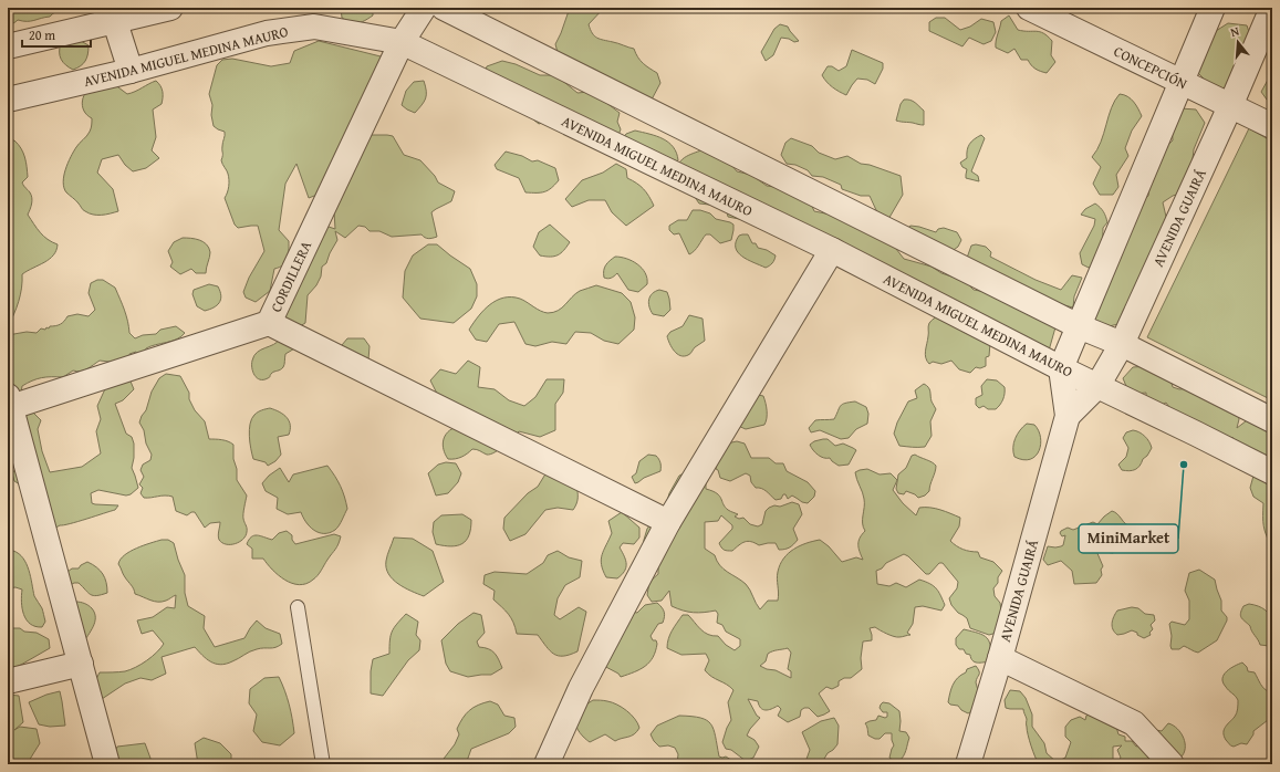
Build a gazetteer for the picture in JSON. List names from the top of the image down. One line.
{"streets":{"street":["AVENIDA MIGUEL MEDINA MAURO","CONCEPCIÓN","AVENIDA GUAIRÁ","CORDILLERA"]},"crossings":[["AVENIDA MIGUEL MEDINA MAURO","AVENIDA GUAIRÁ"],["AVENIDA MIGUEL MEDINA MAURO","CORDILLERA"],["CONCEPCIÓN","AVENIDA GUAIRÁ"]],"places":["MiniMarket"],"scale_bar":"20 m","north":"top"}
